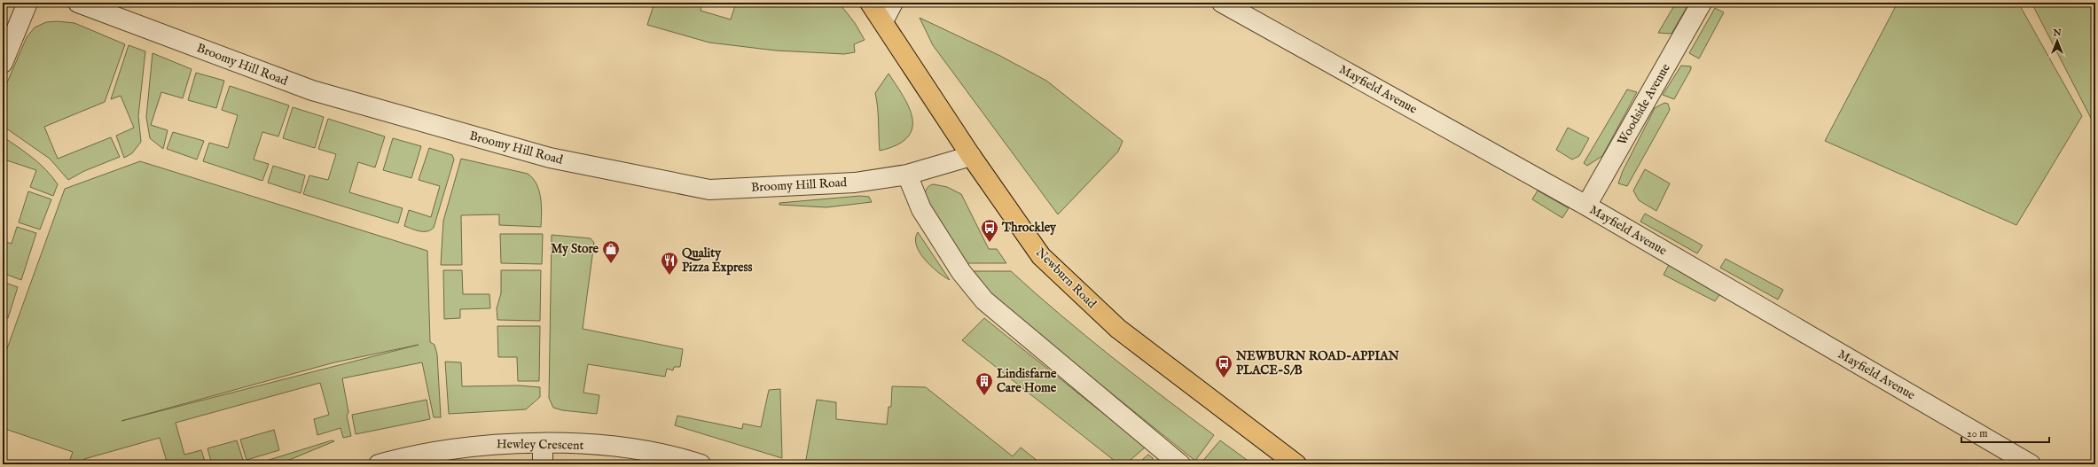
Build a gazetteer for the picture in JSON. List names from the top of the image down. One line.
{"streets":{"main road":["Newburn Road"],"street":["Broomy Hill Road","Mayfield Avenue","Woodside Avenue","Hewley Crescent"]},"crossings":[["Broomy Hill Road","Newburn Road"],["Mayfield Avenue","Woodside Avenue"]],"places":{"bus stop":["Throckley","NEWBURN ROAD-APPIAN PLACE-S/B"],"shop":["My Store"],"restaurant":["Quality Pizza Express"],"building":["Lindisfarne Care Home"]},"scale_bar":"20 m","north":"top"}
